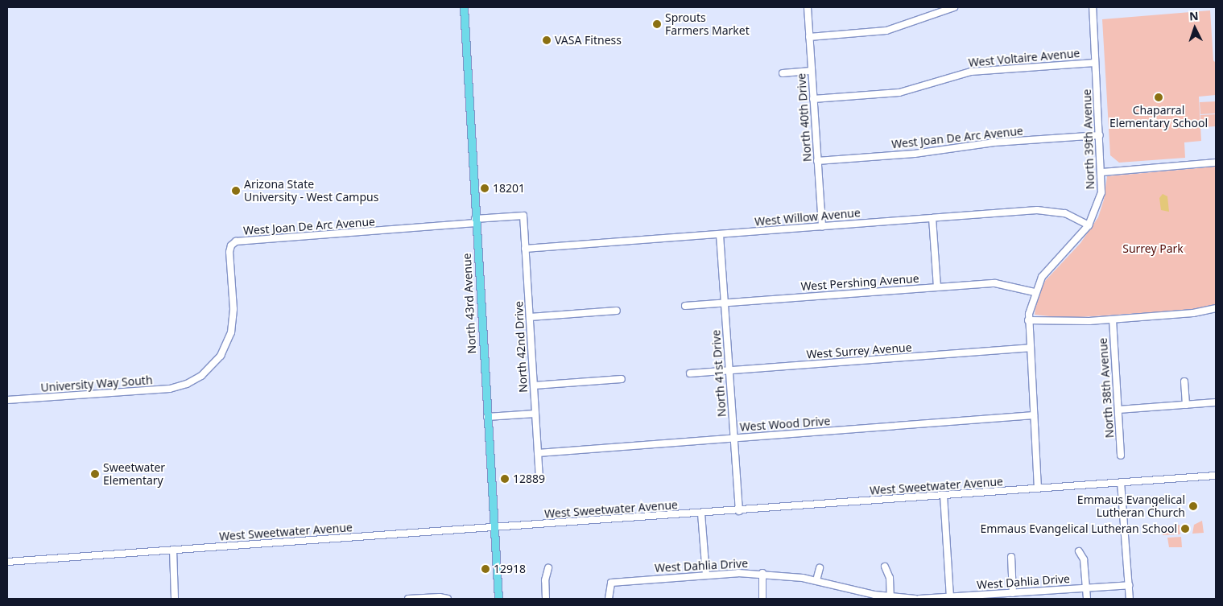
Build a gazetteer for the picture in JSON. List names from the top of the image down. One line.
{"streets":{"main road":["North 43rd Avenue"],"street":["West Voltaire Avenue","North 40th Drive","West Joan De Arc Avenue","North 39th Avenue","West Willow Avenue","West Pershing Avenue","North 42nd Drive","West Surrey Avenue","North 41st Drive","University Way South","North 38th Avenue","West Wood Drive","West Sweetwater Avenue","West Dahlia Drive"]},"crossings":[["West Voltaire Avenue","North 40th Drive"],["West Voltaire Avenue","North 39th Avenue"],["North 40th Drive","West Joan De Arc Avenue"],["North 40th Drive","West Willow Avenue"],["West Joan De Arc Avenue","North 39th Avenue"],["West Joan De Arc Avenue","North 43rd Avenue"],["West Joan De Arc Avenue","North 42nd Drive"],["West Joan De Arc Avenue","University Way South"],["North 39th Avenue","West Willow Avenue"],["North 39th Avenue","West Pershing Avenue"],["North 39th Avenue","West Surrey Avenue"],["North 39th Avenue","West Wood Drive"],["North 39th Avenue","West Sweetwater Avenue"],["West Willow Avenue","North 42nd Drive"],["West Willow Avenue","North 41st Drive"],["West Pershing Avenue","North 41st Drive"],["North 43rd Avenue","West Sweetwater Avenue"],["North 42nd Drive","West Wood Drive"],["West Surrey Avenue","North 41st Drive"],["North 41st Drive","West Wood Drive"],["North 41st Drive","West Sweetwater Avenue"]],"parks":["Surrey Park"],"places":["Sprouts Farmers Market","VASA Fitness","Chaparral Elementary School","18201","Arizona State University - West Campus","Sweetwater Elementary","12889","Emmaus Evangelical Lutheran Church","Emmaus Evangelical Lutheran School","12918"],"north":"top"}
